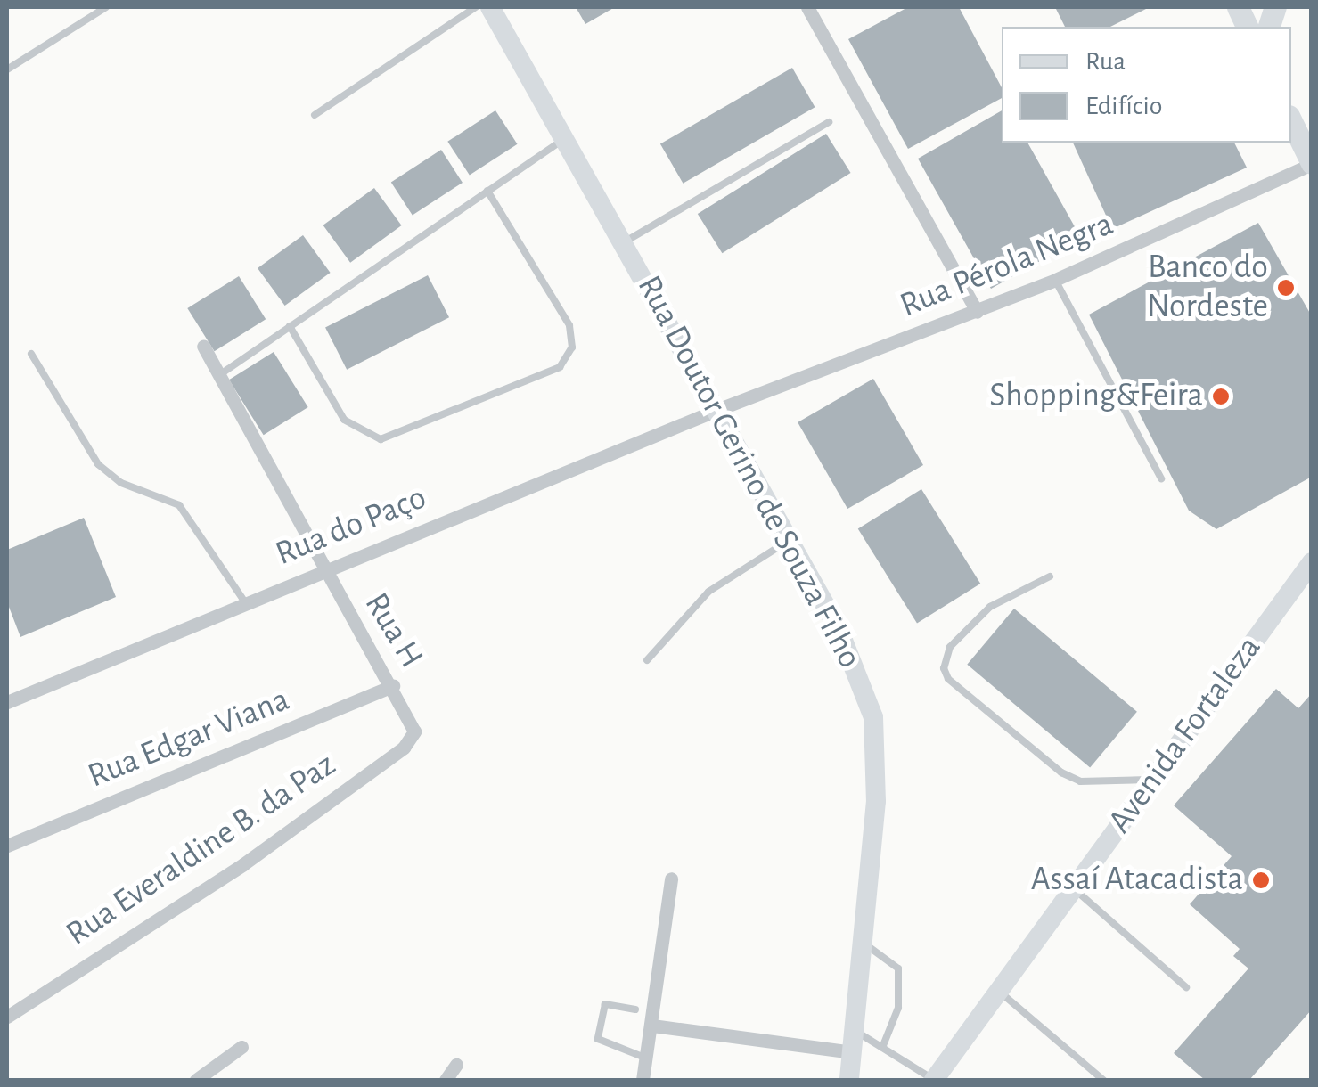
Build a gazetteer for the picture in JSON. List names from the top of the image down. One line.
{"streets":{"main road":["Rua Doutor Gerino de Souza Filho","Avenida Fortaleza"],"street":["Rua Pérola Negra","Rua do Paço","Rua H","Rua Edgar Viana","Rua Everaldine B. da Paz"]},"crossings":[["Rua Pérola Negra","Rua Doutor Gerino de Souza Filho"],["Rua Pérola Negra","Rua do Paço"],["Rua Doutor Gerino de Souza Filho","Rua do Paço"],["Rua do Paço","Rua H"],["Rua H","Rua Edgar Viana"],["Rua H","Rua Everaldine B. da Paz"]],"places":["Banco do Nordeste","Shopping&Feira","Assaí Atacadista"],"legend":["Rua","Edifício"]}
